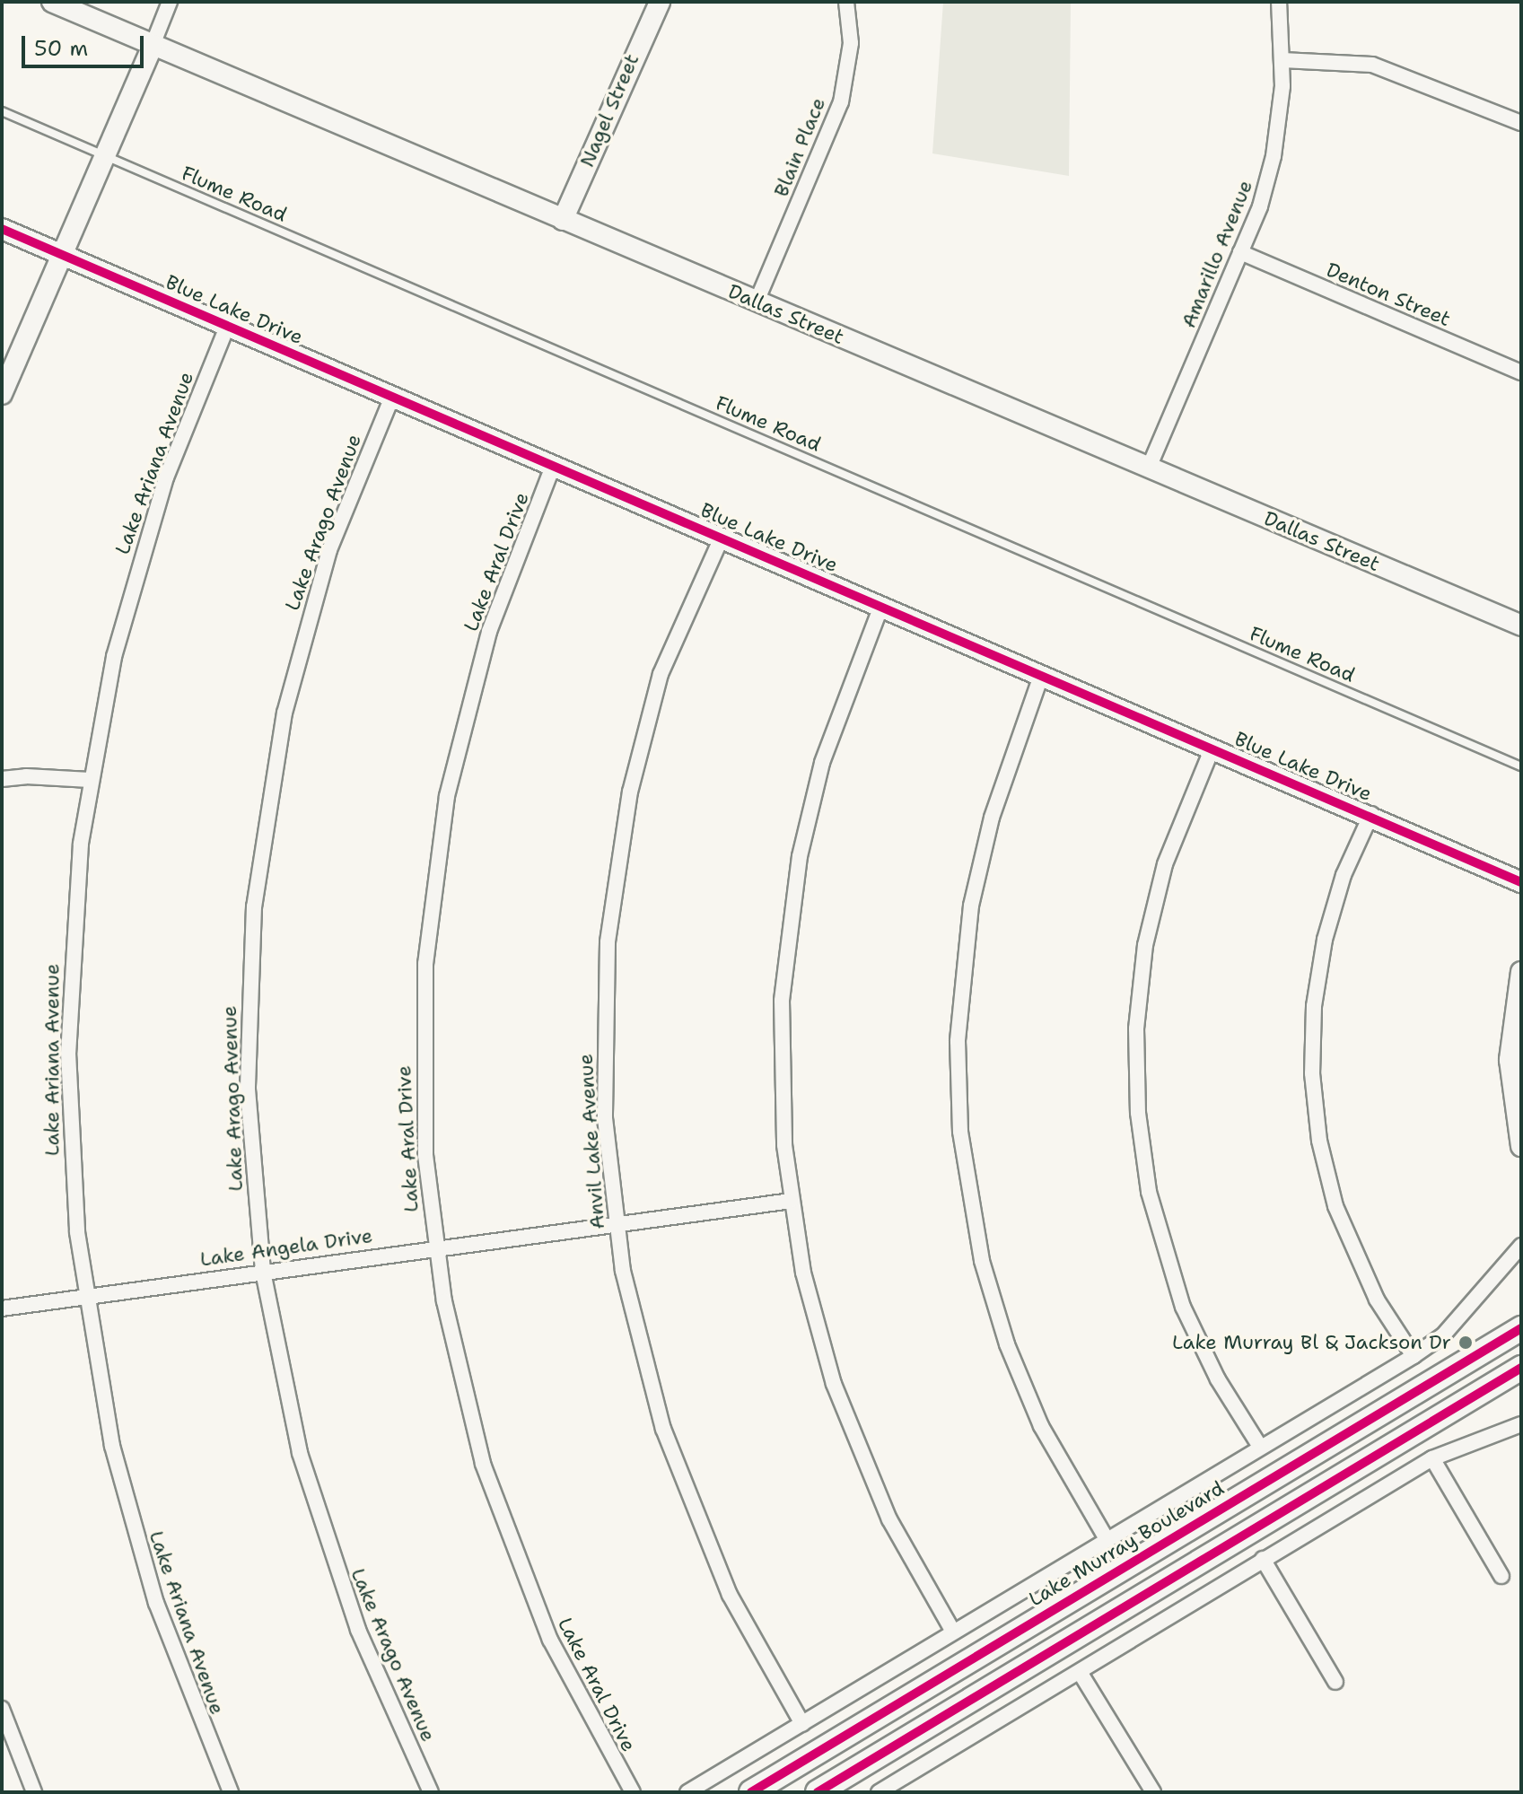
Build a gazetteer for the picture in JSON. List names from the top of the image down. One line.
{"streets":{"main road":["Lake Murray Boulevard"],"street":["Nagel Street","Blain Place","Amarillo Avenue","Denton Street","Blue Lake Drive","Dallas Street","Lake Ariana Avenue","Lake Arago Avenue","Lake Aral Drive","Anvil Lake Avenue","Lake Angela Drive"],"lane":["Flume Road"]},"crossings":[["Nagel Street","Dallas Street"],["Blain Place","Dallas Street"],["Amarillo Avenue","Denton Street"],["Amarillo Avenue","Dallas Street"],["Blue Lake Drive","Lake Ariana Avenue"],["Blue Lake Drive","Lake Arago Avenue"],["Blue Lake Drive","Lake Aral Drive"],["Blue Lake Drive","Anvil Lake Avenue"],["Lake Ariana Avenue","Lake Angela Drive"],["Lake Arago Avenue","Lake Angela Drive"],["Lake Aral Drive","Lake Angela Drive"],["Anvil Lake Avenue","Lake Angela Drive"],["Anvil Lake Avenue","Lake Murray Boulevard"]],"places":["Lake Murray Bl & Jackson Dr"],"scale_bar":"50 m"}
